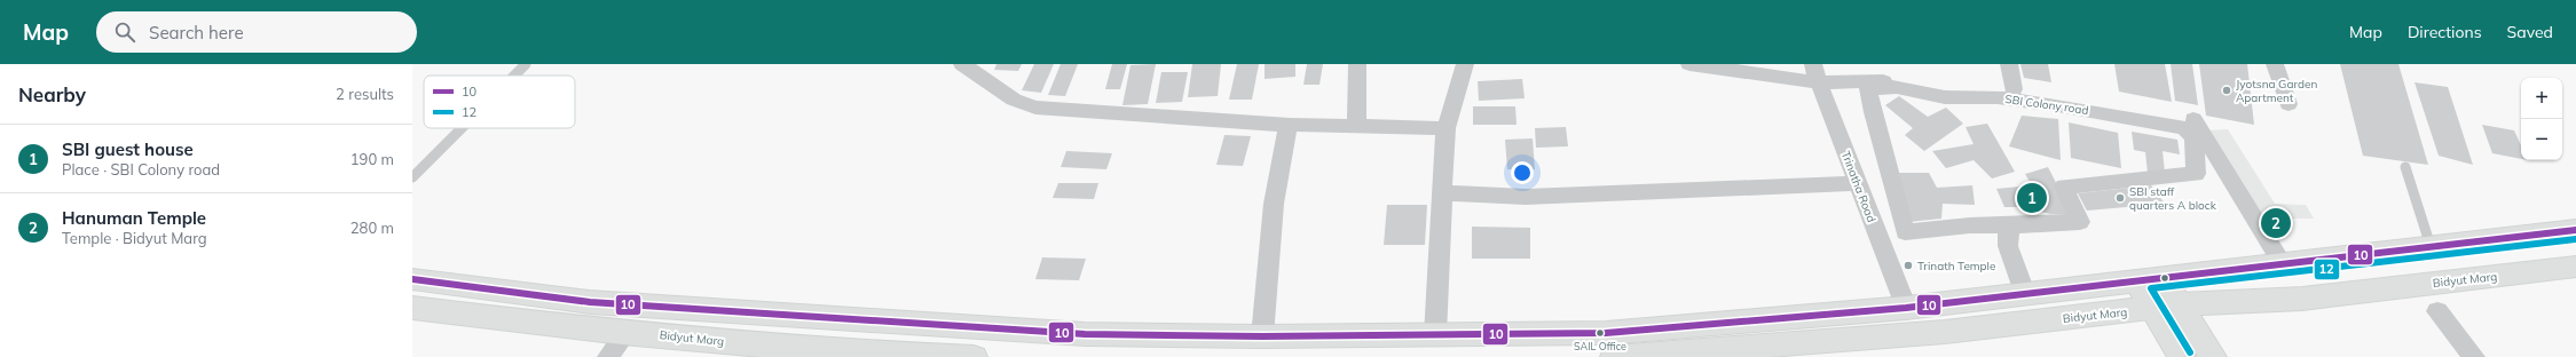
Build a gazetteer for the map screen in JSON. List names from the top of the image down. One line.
{"streets":{"main road":["Bidyut Marg"],"street":["SBI Colony road","Trinatha Road"]},"places":["Jyotsna Garden Apartment","SBI staff quarters A block","Trinath Temple","SAIL Office"],"lines":["transit line 10","transit line 12"],"legend":["10","12"],"page":{"header":"Map","search":"Search here","nav":["Map","Directions","Saved"],"heading":["Nearby","2 results"],"map_buttons":["+","−"],"list":[{"mark":"1","name":"SBI guest house","note":"Place · SBI Colony road","value":"190 m"},{"mark":"2","name":"Hanuman Temple","note":"Temple · Bidyut Marg","value":"280 m"}],"pins":["1","2"]}}
